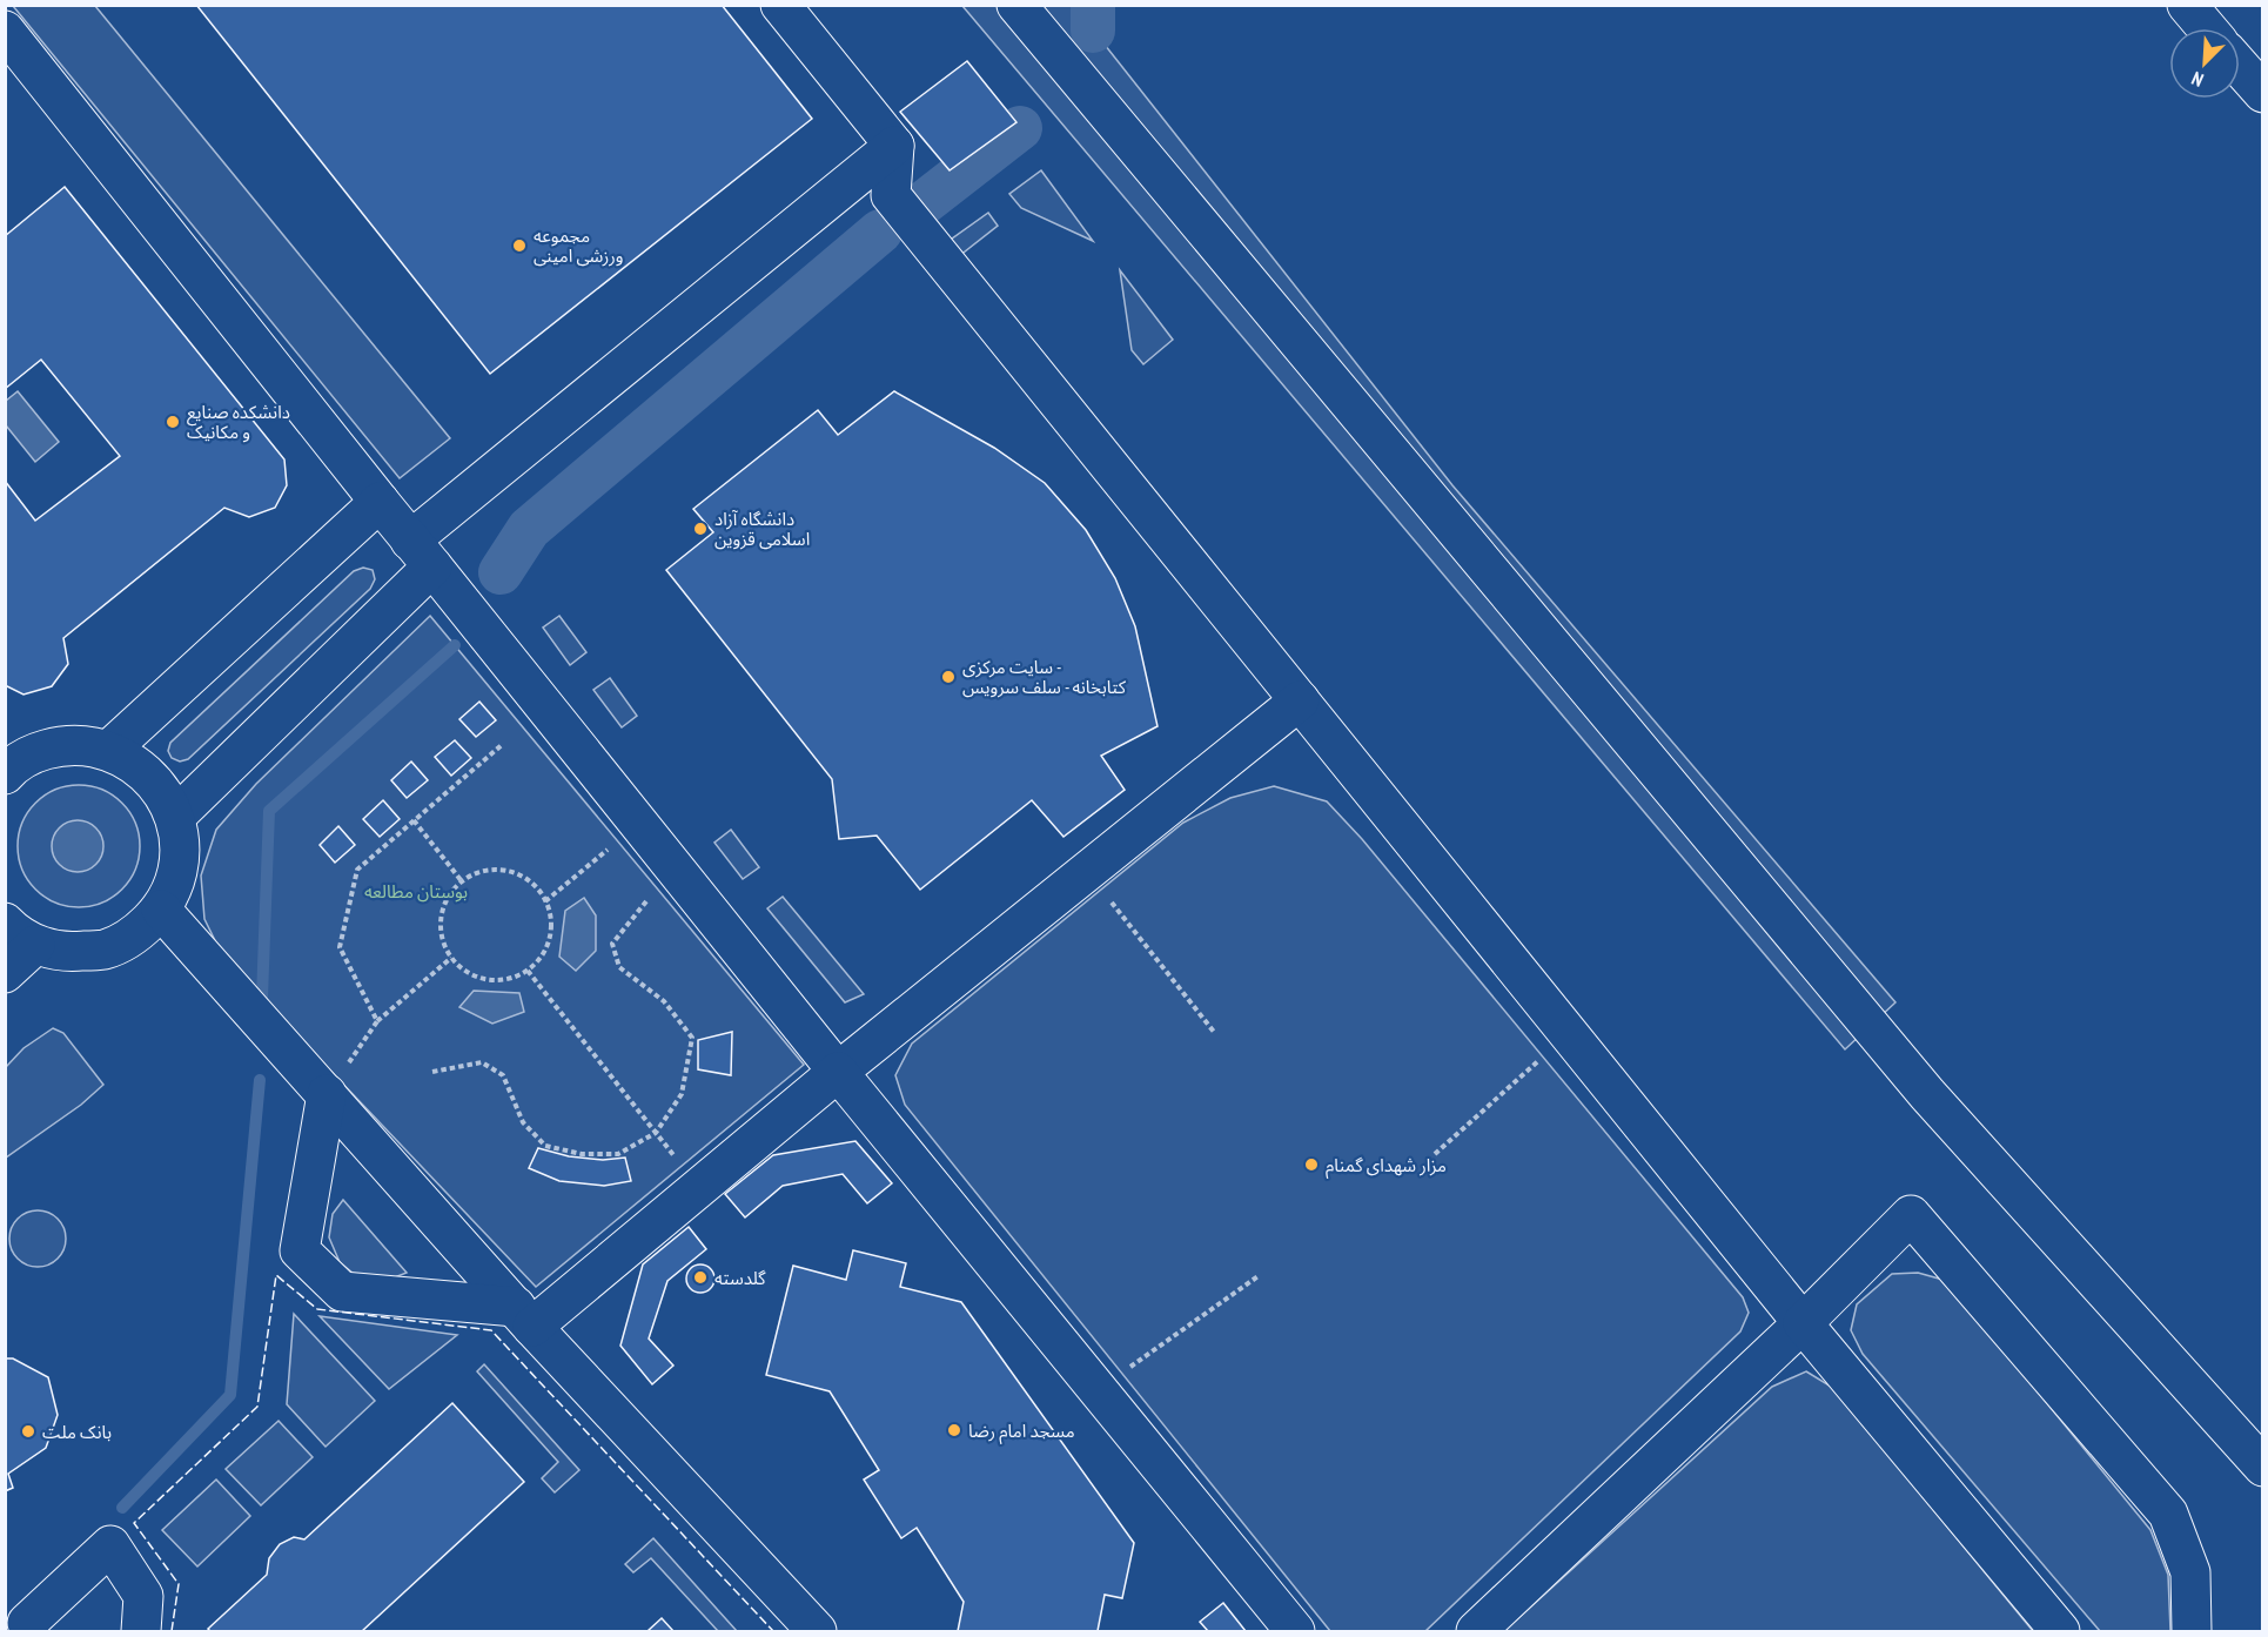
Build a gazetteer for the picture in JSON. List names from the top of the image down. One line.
{"parks":["بوستان مطالعه"],"places":["مجموعه ورزشی امینی","دانشکده صنایع و مکانیک","دانشگاه آزاد اسلامی قزوین","سایت مرکزی - کتابخانه - سلف سرویس","مزار شهدای گمنام","گلدسته","مسجد امام رضا","بانک ملت"],"north":"bottom left"}
